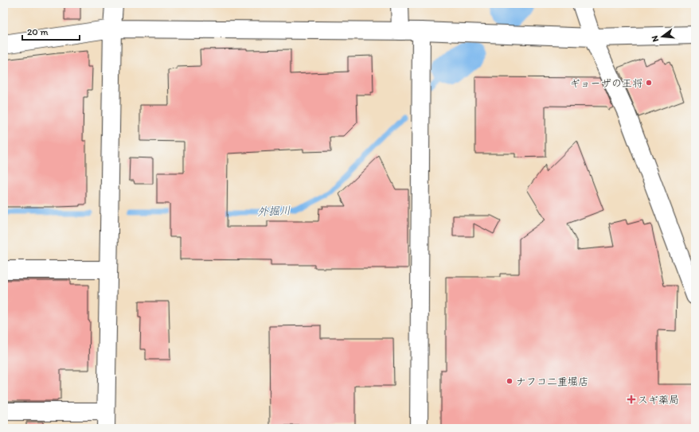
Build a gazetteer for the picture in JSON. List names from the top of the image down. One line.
{"water":["外掘川"],"places":{"other":["ギョーザの王将","ナフコ二重堀店"],"health":["スギ薬局"]},"scale_bar":"20 m","north":"left"}
